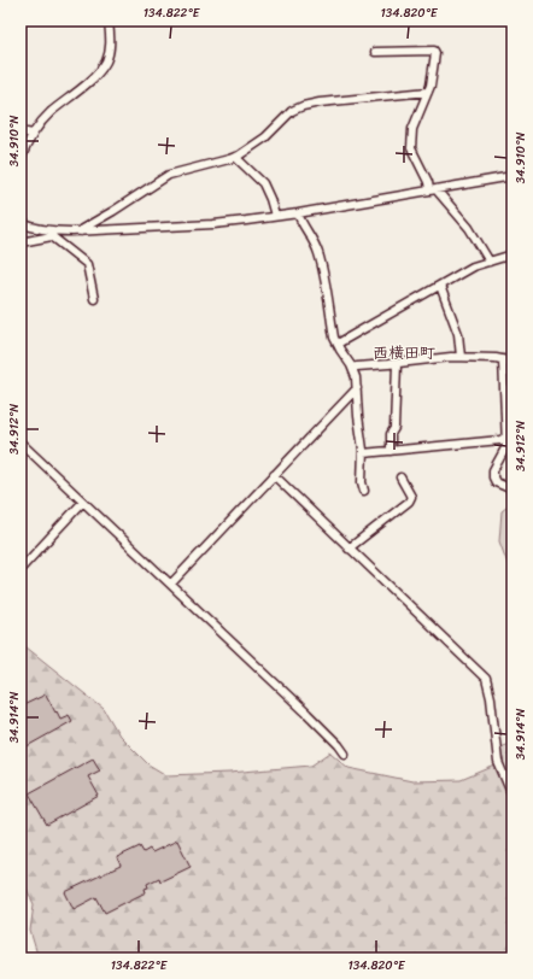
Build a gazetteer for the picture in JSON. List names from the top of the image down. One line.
{"districts":["西横田町"],"coordinates":["134.822°E","134.820°E","34.910°N","34.912°N","34.914°N"]}
